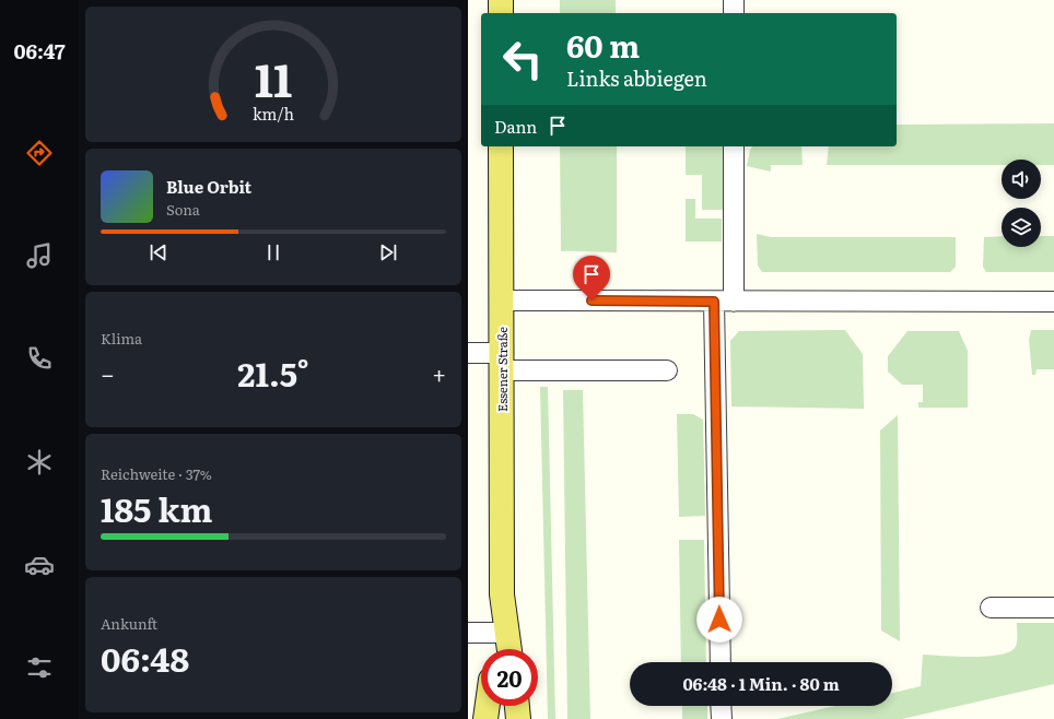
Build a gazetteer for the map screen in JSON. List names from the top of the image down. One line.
{"streets":{"main road":["Essener Straße"]},"page":{"tabs":"06:47","turn":["60 m","Links abbiegen"],"then":"Dann","song":["Blue Orbit","Sona"],"tile":["Klima",["Reichweite · 37%","185 km"],["Ankunft","06:48"]],"heat":["−","21.5°","+"],"limit":"20","trip":"06:48 · 1 Min. · 80 m","gauge":["11","km/h"]}}
